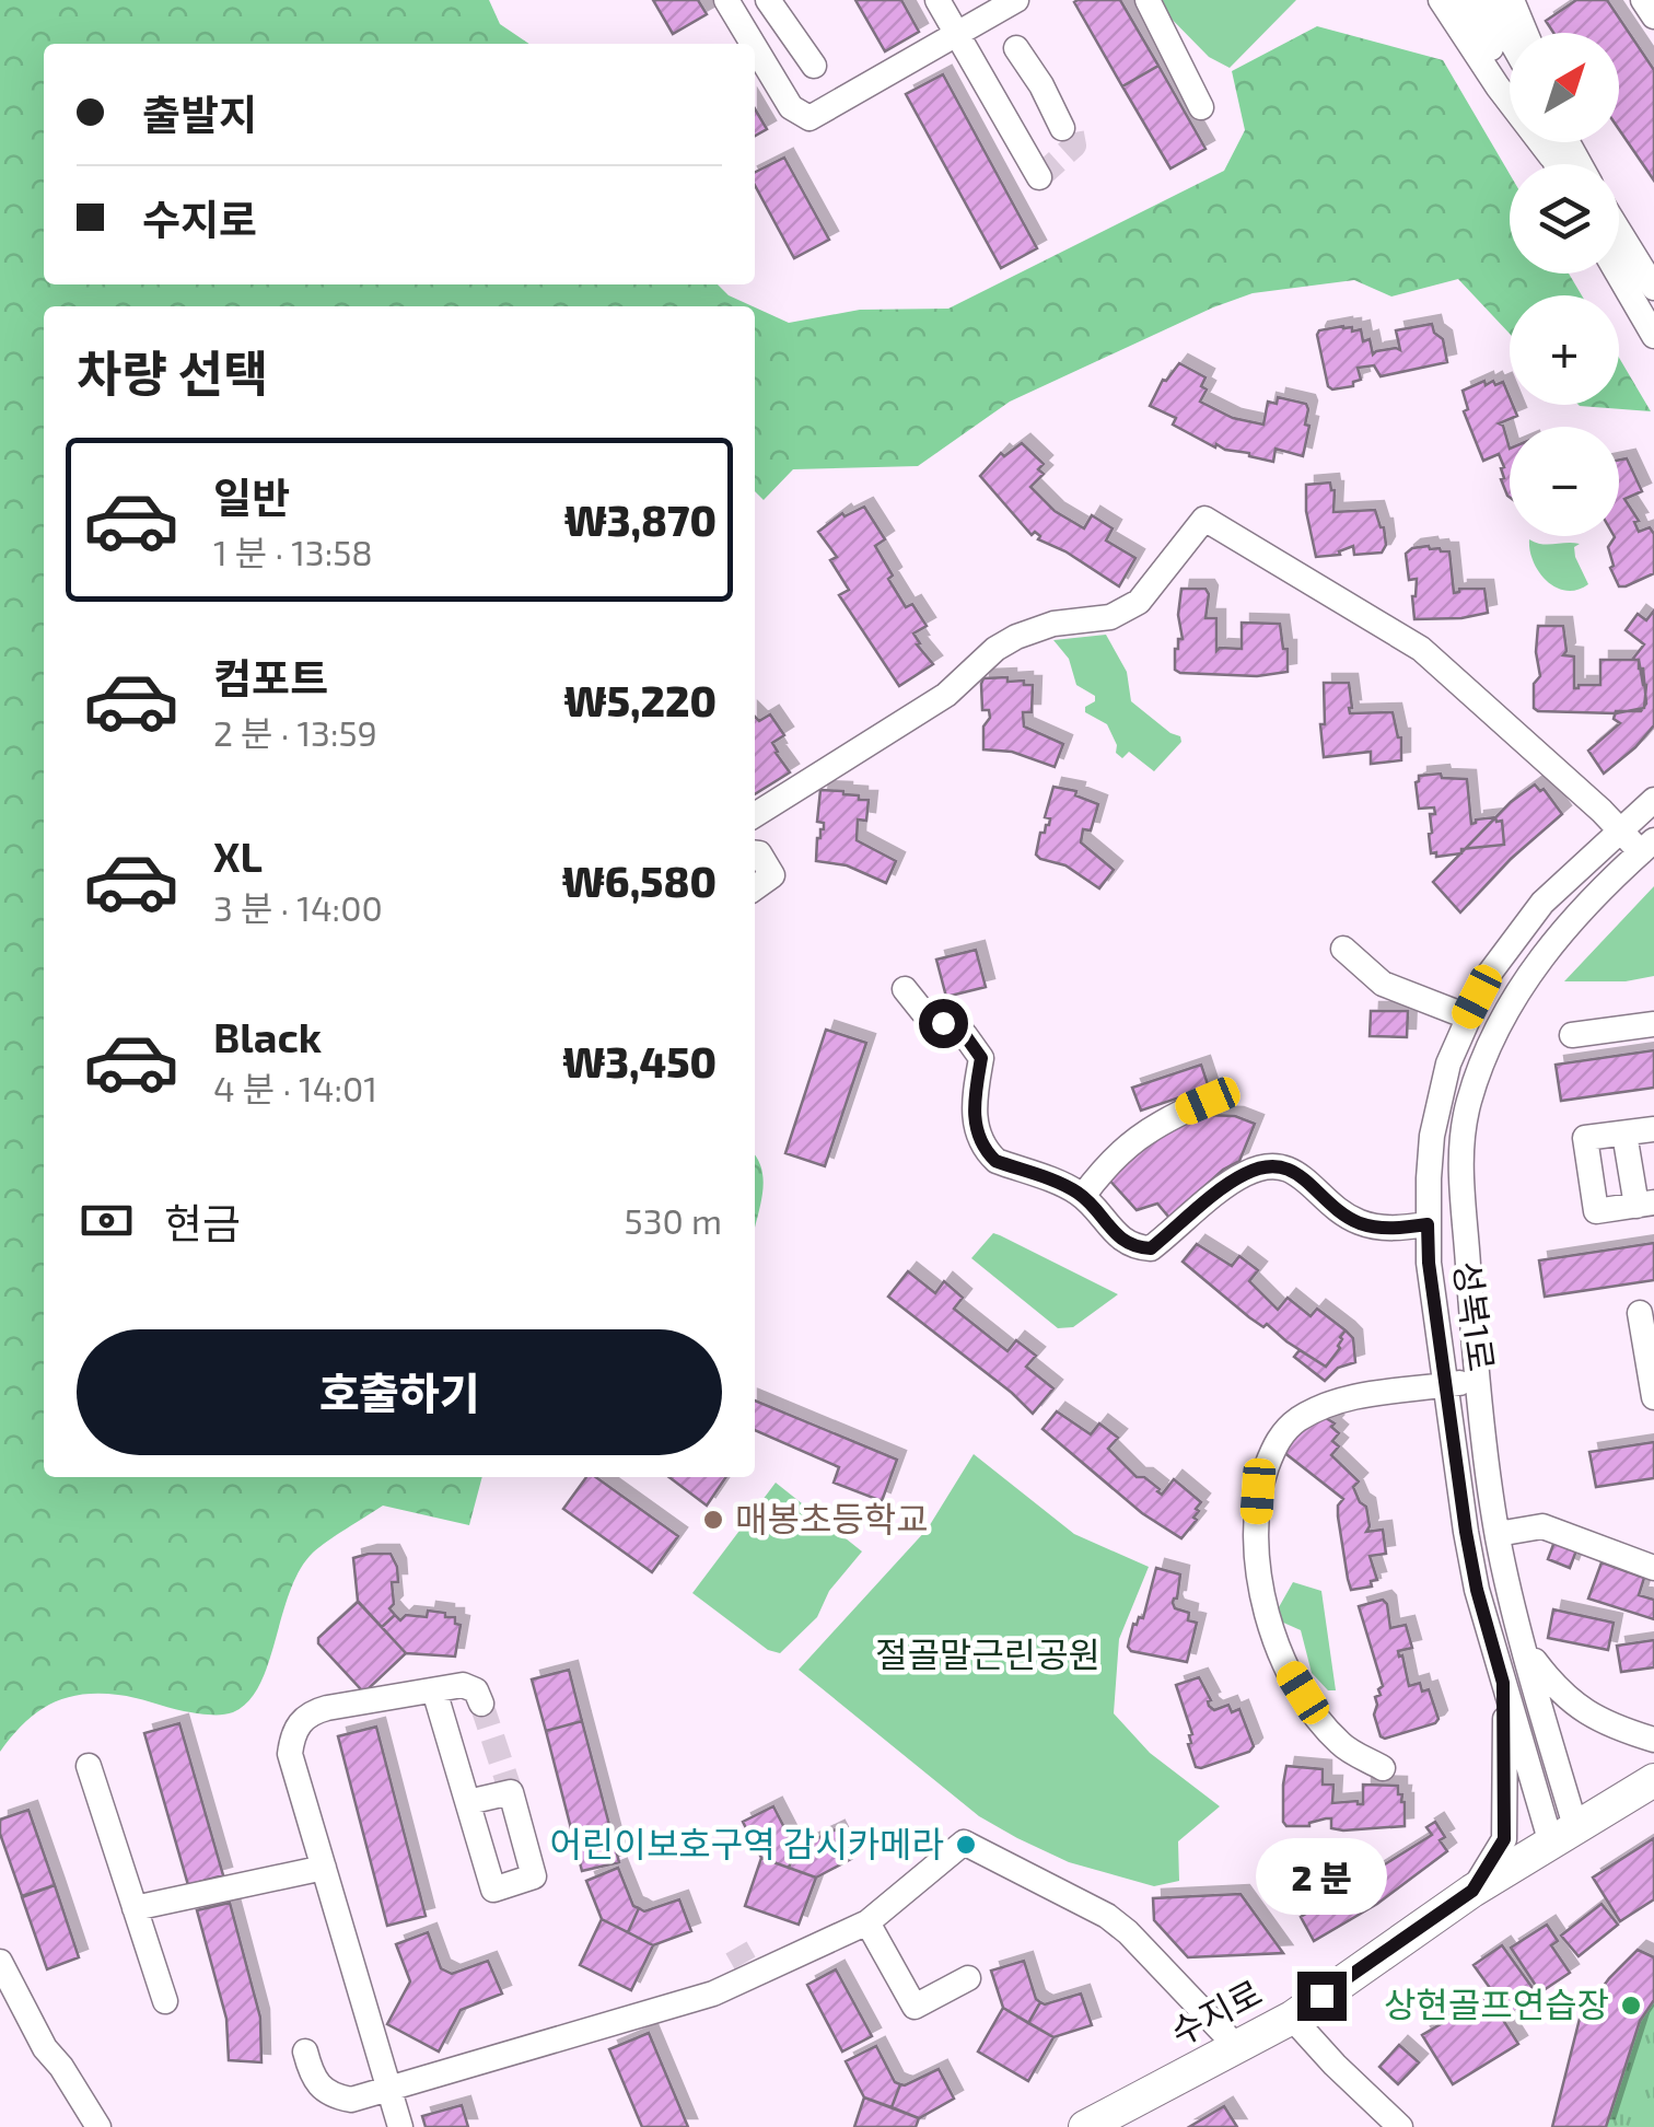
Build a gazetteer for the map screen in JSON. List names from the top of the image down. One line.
{"streets":{"main road":["수지로"],"street":["성복1로"]},"crossings":[["성복1로","수지로"]],"parks":["절골말근린공원"],"places":["매봉초등학교","어린이보호구역 감시카메라","상현골프연습장"],"north":"top right","page":{"map_buttons":["+","−"],"banner":["출발지","수지로"],"heading":"차량 선택","list":[{"name":"일반","note":"1 분 · 13:58","value":"₩3,870"},{"name":"컴포트","note":"2 분 · 13:59","value":"₩5,220"},{"name":"XL","note":"3 분 · 14:00","value":"₩6,580"},{"name":"Black","note":"4 분 · 14:01","value":"₩3,450"}],"pay":["현금","530 m"],"buttons":"호출하기","bubble":"2 분"}}
